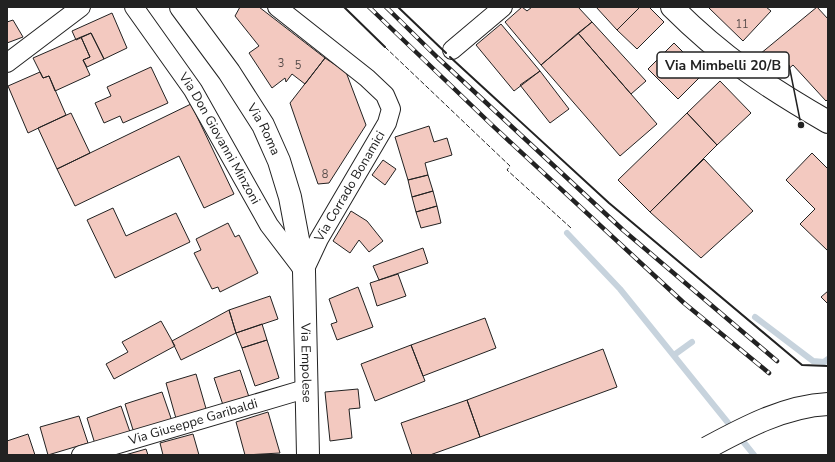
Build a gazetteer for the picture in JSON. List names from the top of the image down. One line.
{"streets":{"main road":["Via Roma","Via Empolese"],"street":["Via Don Giovanni Minzoni","Via Corrado Bonamici","Via Giuseppe Garibaldi"]},"crossings":[["Via Roma","Via Don Giovanni Minzoni"],["Via Roma","Via Corrado Bonamici"],["Via Roma","Via Empolese"],["Via Don Giovanni Minzoni","Via Corrado Bonamici"],["Via Don Giovanni Minzoni","Via Empolese"],["Via Corrado Bonamici","Via Empolese"],["Via Empolese","Via Giuseppe Garibaldi"]],"places":["Via Mimbelli 20/B"],"house_numbers":["11","3","5","8"]}
